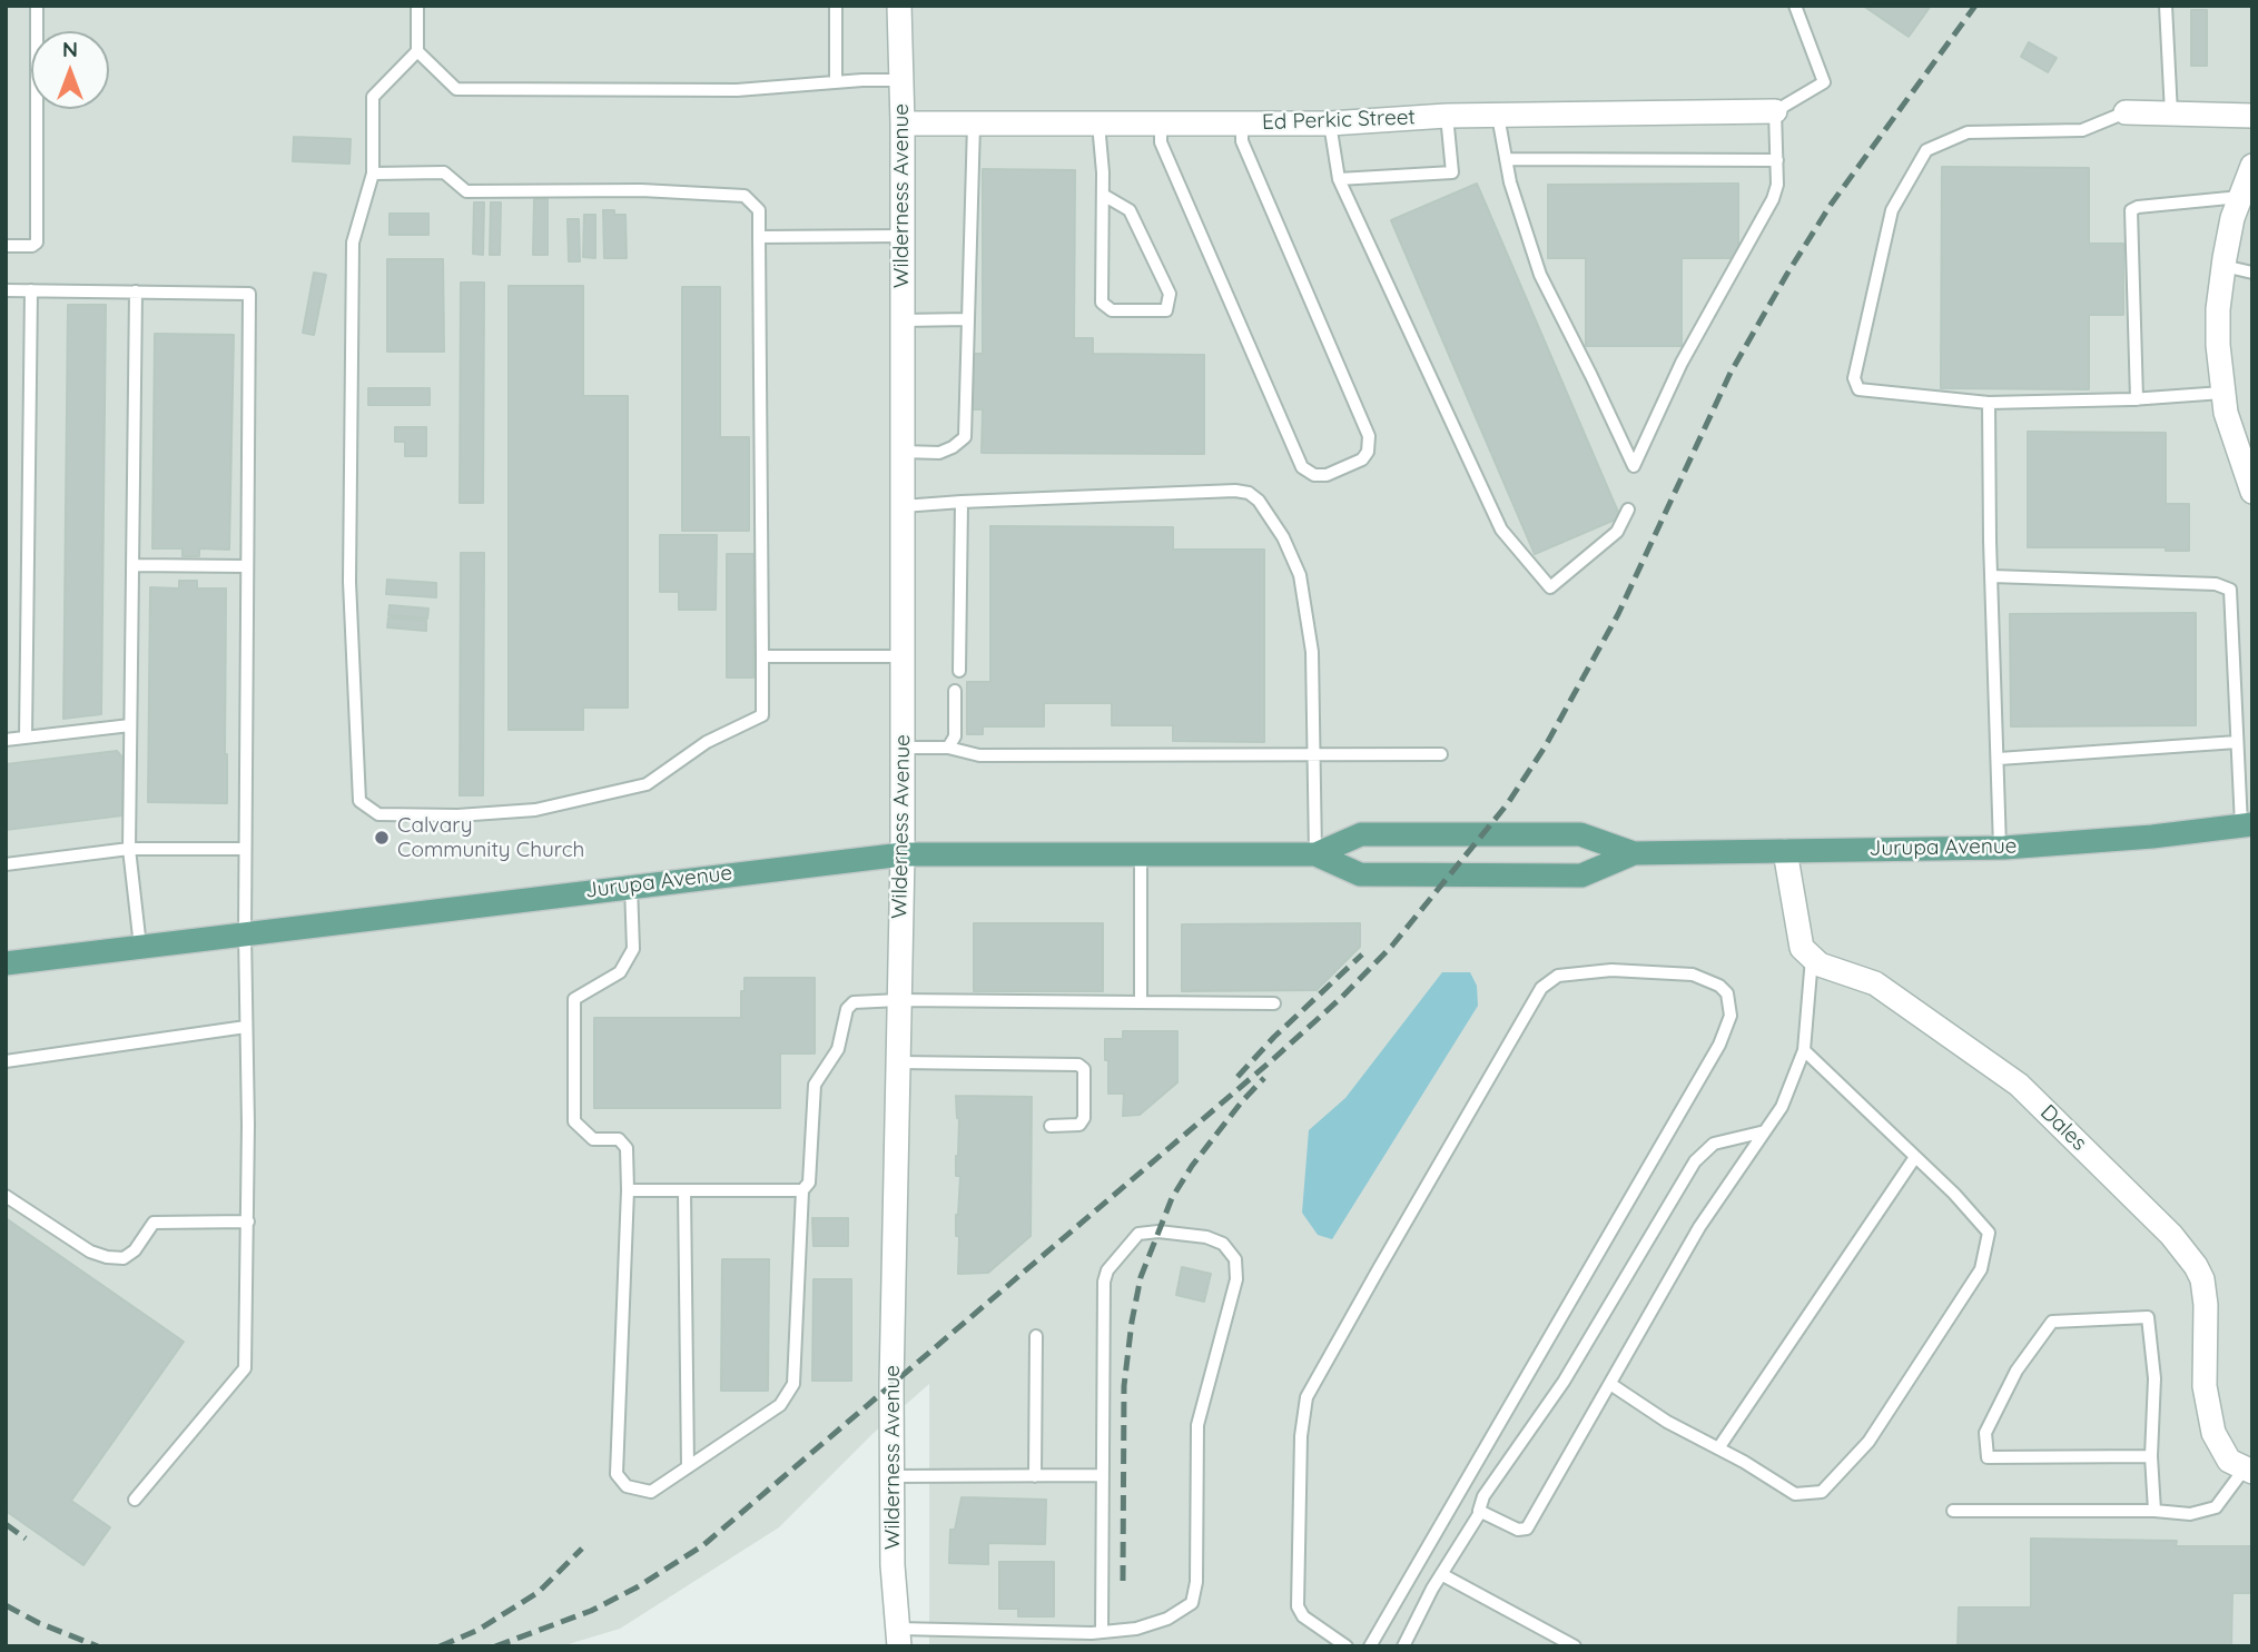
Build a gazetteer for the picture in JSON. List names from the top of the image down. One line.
{"streets":{"main road":["Jurupa Avenue"],"street":["Ed Perkic Street","Wilderness Avenue","Dales"]},"crossings":[["Ed Perkic Street","Wilderness Avenue"],["Wilderness Avenue","Jurupa Avenue"]],"places":["Calvary Community Church"],"north":"top"}
